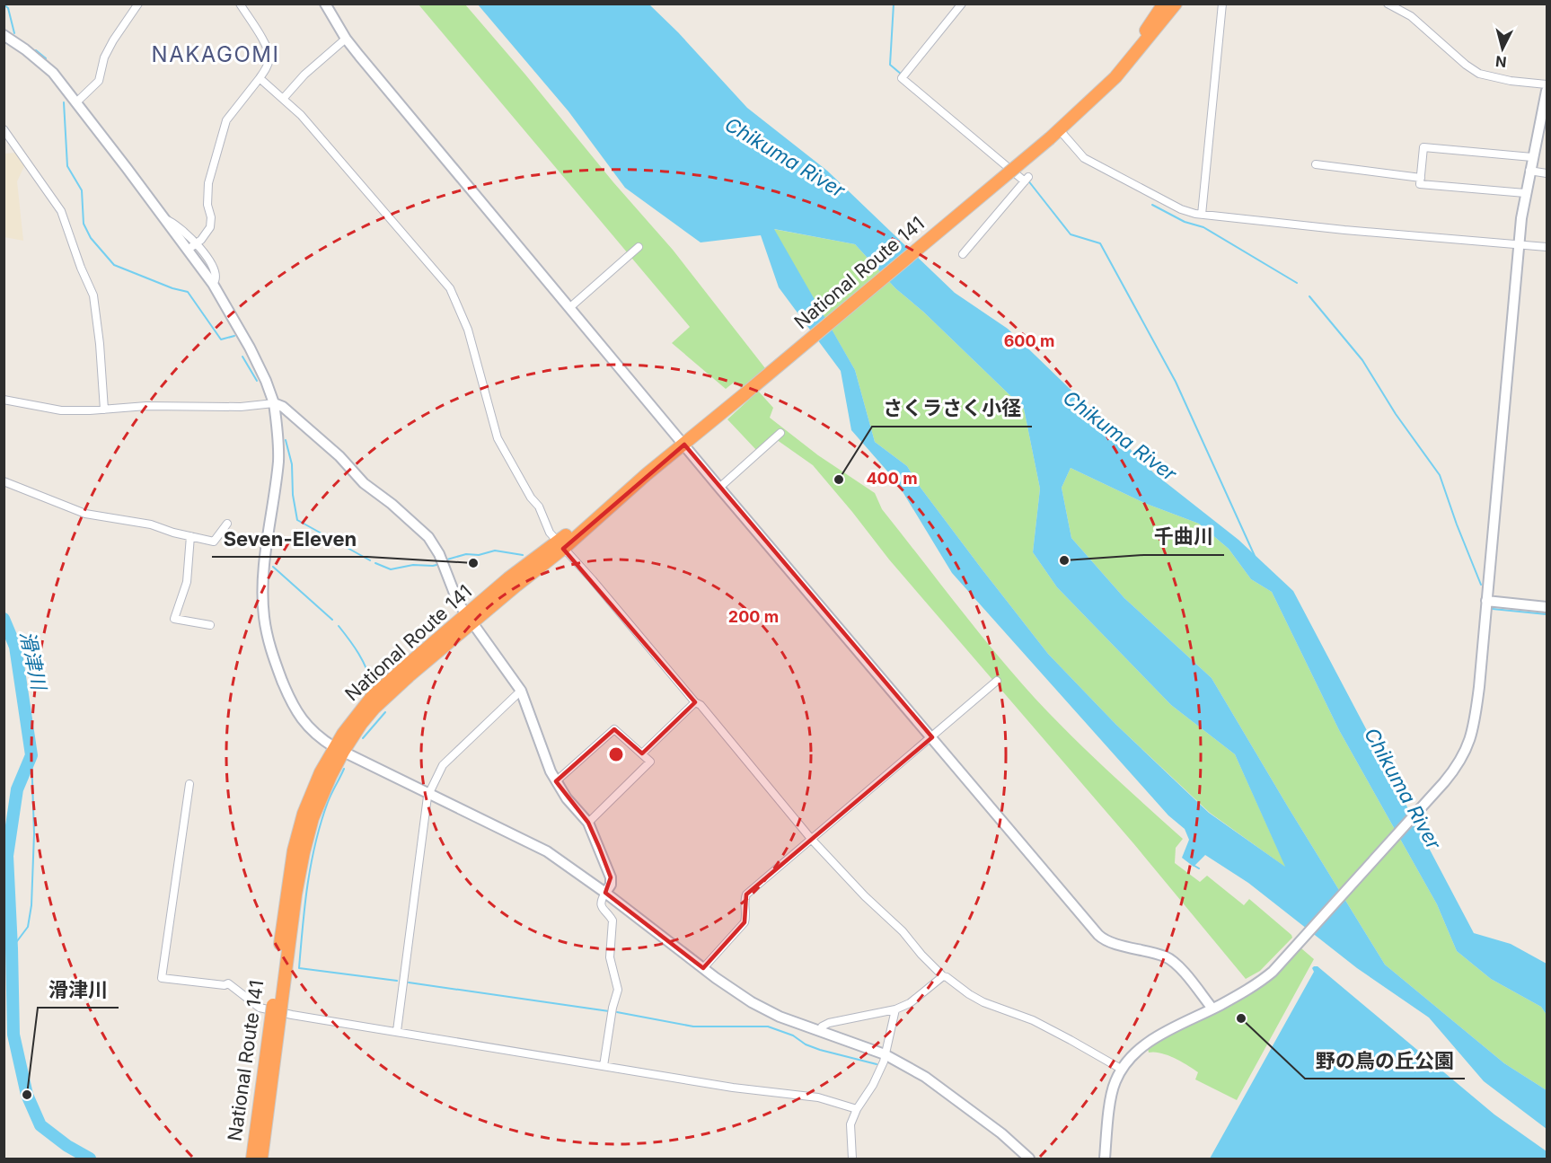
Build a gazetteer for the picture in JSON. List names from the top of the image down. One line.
{"streets":{"highway":["National Route 141"]},"districts":["NAKAGOMI"],"water":["Chikuma River","滑津川"],"places":["さくラさく小径","千曲川","Seven-Eleven","野の鳥の丘公園","滑津川"],"north":"bottom","rings":["600 m","400 m","200 m"]}
